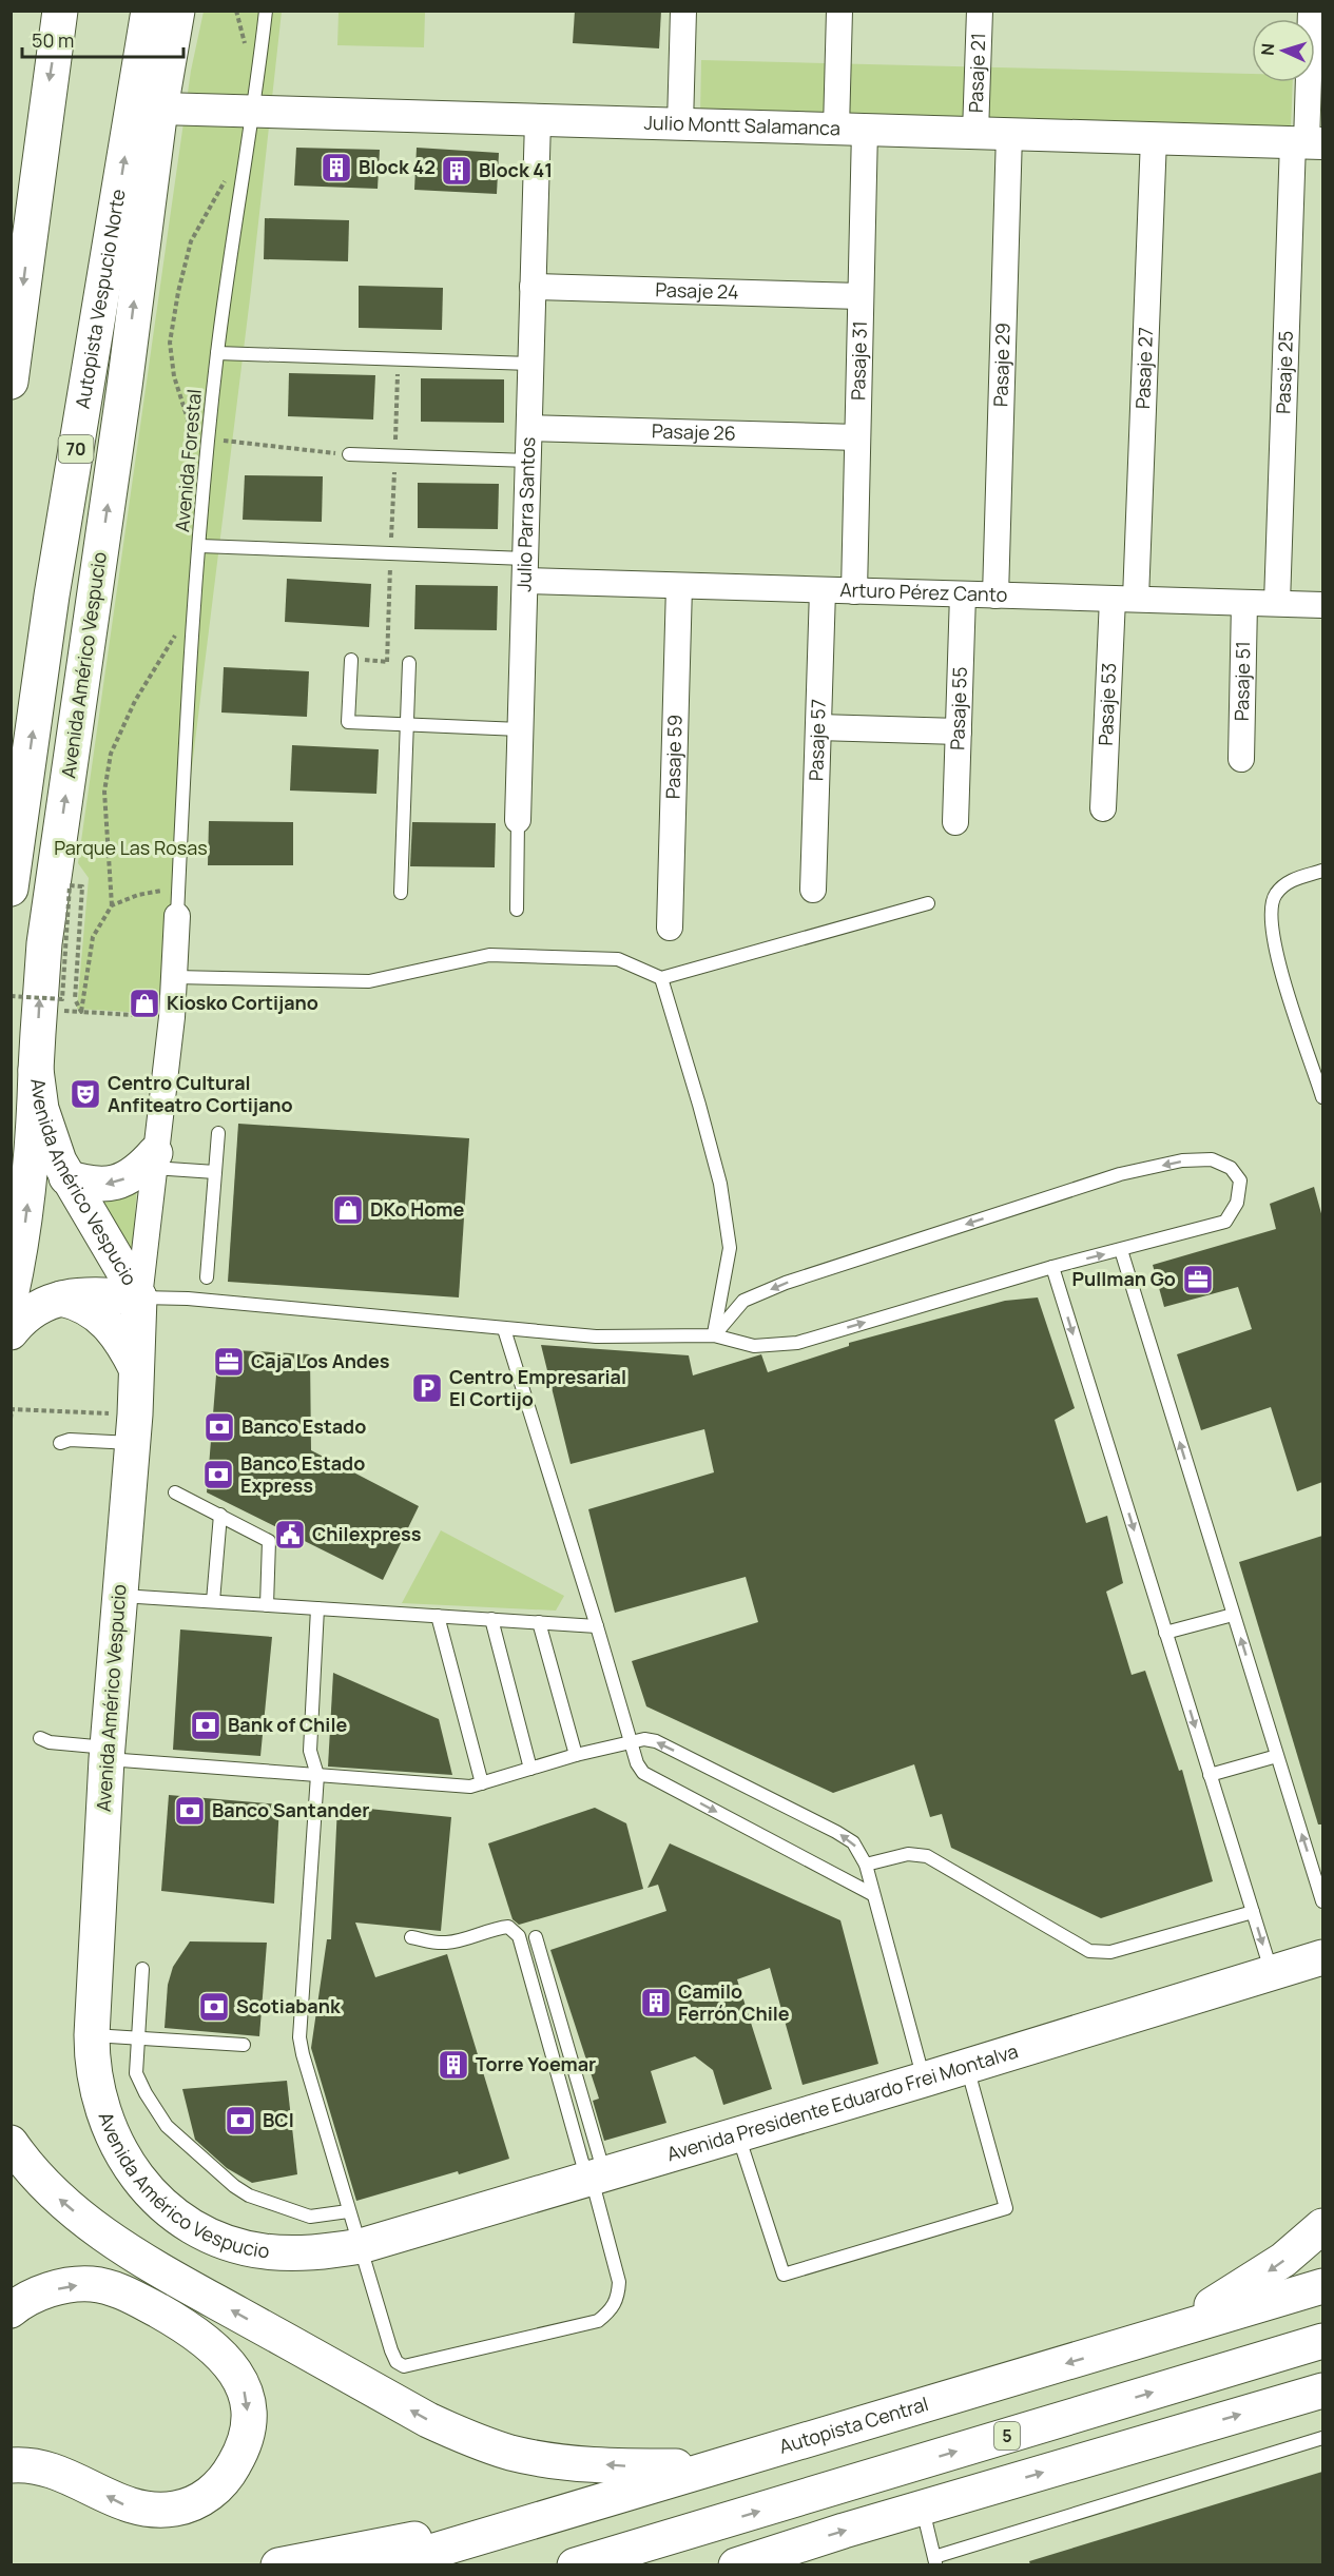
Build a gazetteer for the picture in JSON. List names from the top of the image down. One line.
{"streets":{"main road":["Autopista Vespucio Norte","70","Avenida Américo Vespucio","Avenida Presidente Eduardo Frei Montalva","Autopista Central","5"],"street":["Pasaje 21","Julio Montt Salamanca","Pasaje 24","Pasaje 31","Pasaje 29","Pasaje 27","Pasaje 25","Pasaje 26","Julio Parra Santos","Arturo Pérez Canto","Pasaje 51","Pasaje 53","Pasaje 55","Pasaje 57","Pasaje 59"],"lane":["Avenida Forestal"]},"crossings":[["Pasaje 21","Julio Montt Salamanca"],["Julio Montt Salamanca","Pasaje 31"],["Julio Montt Salamanca","Pasaje 29"],["Julio Montt Salamanca","Pasaje 27"],["Julio Montt Salamanca","Pasaje 25"],["Julio Montt Salamanca","Avenida Forestal"],["Julio Montt Salamanca","Julio Parra Santos"],["Julio Montt Salamanca","Avenida Américo Vespucio"],["Pasaje 24","Pasaje 31"],["Pasaje 24","Julio Parra Santos"],["Pasaje 31","Pasaje 26"],["Pasaje 31","Arturo Pérez Canto"],["Pasaje 29","Arturo Pérez Canto"],["Pasaje 27","Arturo Pérez Canto"],["Pasaje 27","Pasaje 53"],["Pasaje 25","Arturo Pérez Canto"],["Pasaje 26","Julio Parra Santos"],["Julio Parra Santos","Arturo Pérez Canto"],["Arturo Pérez Canto","Pasaje 51"],["Arturo Pérez Canto","Pasaje 53"],["Arturo Pérez Canto","Pasaje 55"],["Arturo Pérez Canto","Pasaje 57"],["Arturo Pérez Canto","Pasaje 59"],["Avenida Américo Vespucio","Avenida Presidente Eduardo Frei Montalva"]],"one_way":["Avenida Américo Vespucio"],"parks":["Parque Las Rosas"],"places":{"building":["Block 42","Block 41","Camilo Ferrón Chile","Torre Yoemar"],"shop":["Kiosko Cortijano","DKo Home"],"theatre":["Centro Cultural Anfiteatro Cortijano"],"office":["Pullman Go","Caja Los Andes"],"parking":["Centro Empresarial El Cortijo"],"bank":["Banco Estado","Banco Estado Express","Bank of Chile","Banco Santander","Scotiabank","BCI"],"public building":["Chilexpress"]},"scale_bar":"50 m","north":"left"}
